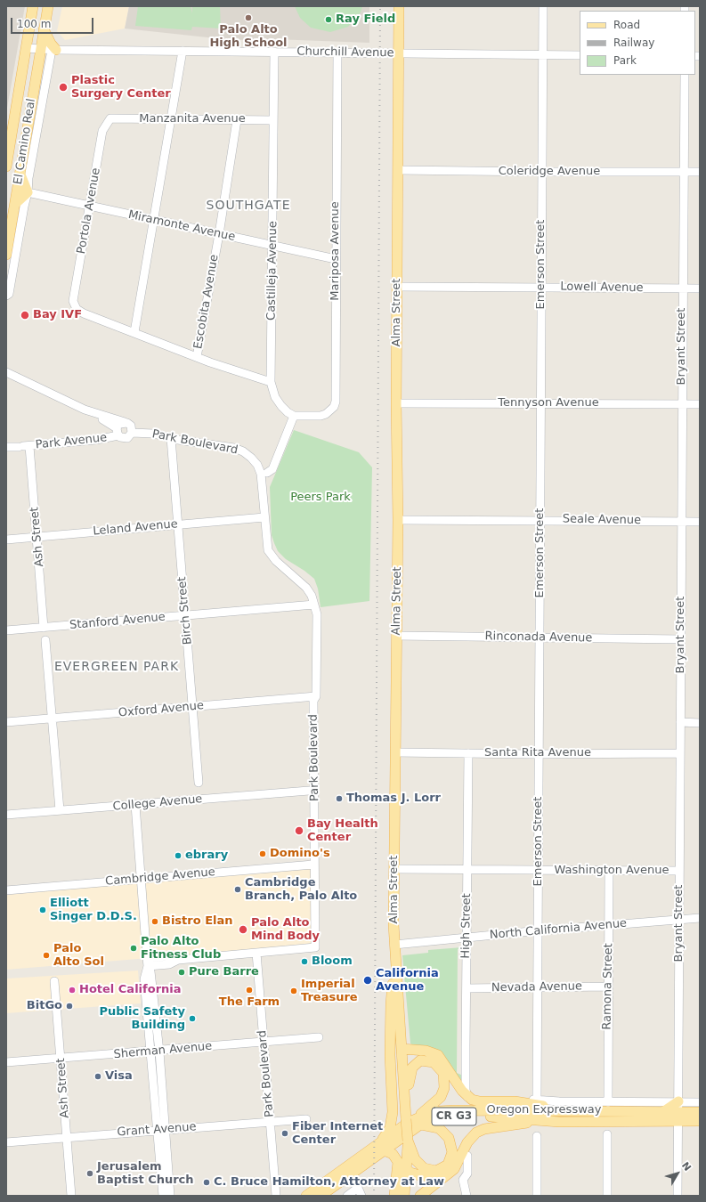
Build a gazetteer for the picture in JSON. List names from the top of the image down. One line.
{"streets":{"main road":["El Camino Real","Alma Street","Oregon Expressway","CR G3"],"street":["Churchill Avenue","Manzanita Avenue","Coleridge Avenue","Portola Avenue","Miramonte Avenue","Mariposa Avenue","Emerson Street","Castilleja Avenue","Lowell Avenue","Escobita Avenue","Bryant Street","Tennyson Avenue","Park Avenue","Park Boulevard","Seale Avenue","Leland Avenue","Ash Street","Birch Street","Stanford Avenue","Rinconada Avenue","Oxford Avenue","Santa Rita Avenue","College Avenue","Washington Avenue","Cambridge Avenue","High Street","North California Avenue","Ramona Street","Nevada Avenue","Sherman Avenue","Grant Avenue"]},"crossings":[["Churchill Avenue","El Camino Real"],["Churchill Avenue","Mariposa Avenue"],["Churchill Avenue","Emerson Street"],["Churchill Avenue","Castilleja Avenue"],["Churchill Avenue","Alma Street"],["Manzanita Avenue","Portola Avenue"],["Manzanita Avenue","Castilleja Avenue"],["Manzanita Avenue","Escobita Avenue"],["Coleridge Avenue","Emerson Street"],["Coleridge Avenue","Alma Street"],["Coleridge Avenue","Bryant Street"],["Portola Avenue","Miramonte Avenue"],["Miramonte Avenue","Mariposa Avenue"],["Miramonte Avenue","Castilleja Avenue"],["Miramonte Avenue","Escobita Avenue"],["Mariposa Avenue","Castilleja Avenue"],["Emerson Street","Lowell Avenue"],["Emerson Street","Tennyson Avenue"],["Emerson Street","Seale Avenue"],["Emerson Street","Rinconada Avenue"],["Emerson Street","Santa Rita Avenue"],["Emerson Street","Washington Avenue"],["Emerson Street","North California Avenue"],["Emerson Street","Nevada Avenue"],["Lowell Avenue","Alma Street"],["Lowell Avenue","Bryant Street"],["Alma Street","Tennyson Avenue"],["Alma Street","Seale Avenue"],["Alma Street","Rinconada Avenue"],["Alma Street","Santa Rita Avenue"],["Alma Street","Washington Avenue"],["Alma Street","North California Avenue"],["Alma Street","Oregon Expressway"],["Bryant Street","Tennyson Avenue"],["Bryant Street","Seale Avenue"],["Bryant Street","Rinconada Avenue"],["Bryant Street","Santa Rita Avenue"],["Bryant Street","Washington Avenue"],["Bryant Street","North California Avenue"],["Bryant Street","Oregon Expressway"],["Park Avenue","Park Boulevard"],["Park Avenue","Ash Street"],["Park Boulevard","Leland Avenue"],["Park Boulevard","Birch Street"],["Park Boulevard","Stanford Avenue"],["Park Boulevard","Oxford Avenue"],["Park Boulevard","Cambridge Avenue"],["Park Boulevard","Sherman Avenue"],["Park Boulevard","Grant Avenue"],["Leland Avenue","Ash Street"],["Leland Avenue","Birch Street"],["Ash Street","Stanford Avenue"],["Ash Street","Sherman Avenue"],["Ash Street","Grant Avenue"],["Birch Street","Stanford Avenue"],["Birch Street","Oxford Avenue"],["Santa Rita Avenue","High Street"],["Washington Avenue","High Street"],["Washington Avenue","Ramona Street"],["High Street","North California Avenue"],["High Street","Nevada Avenue"],["North California Avenue","Ramona Street"],["Ramona Street","Nevada Avenue"]],"districts":["SOUTHGATE","EVERGREEN PARK"],"parks":["Peers Park"],"places":["Palo Alto High School","Ray Field","Plastic Surgery Center","Bay IVF","Thomas J. Lorr","Bay Health Center","Domino's","ebrary","Cambridge Branch, Palo Alto","Elliott Singer D.D.S.","Bistro Elan","Palo Alto Mind Body","Palo Alto Fitness Club","Palo Alto Sol","Bloom","Pure Barre","California Avenue","Hotel California","The Farm","Imperial Treasure","BitGo","Public Safety Building","Visa","Fiber Internet Center","Jerusalem Baptist Church","C. Bruce Hamilton, Attorney at Law"],"legend":["Road","Railway","Park"],"scale_bar":"100 m","north":"top right"}
